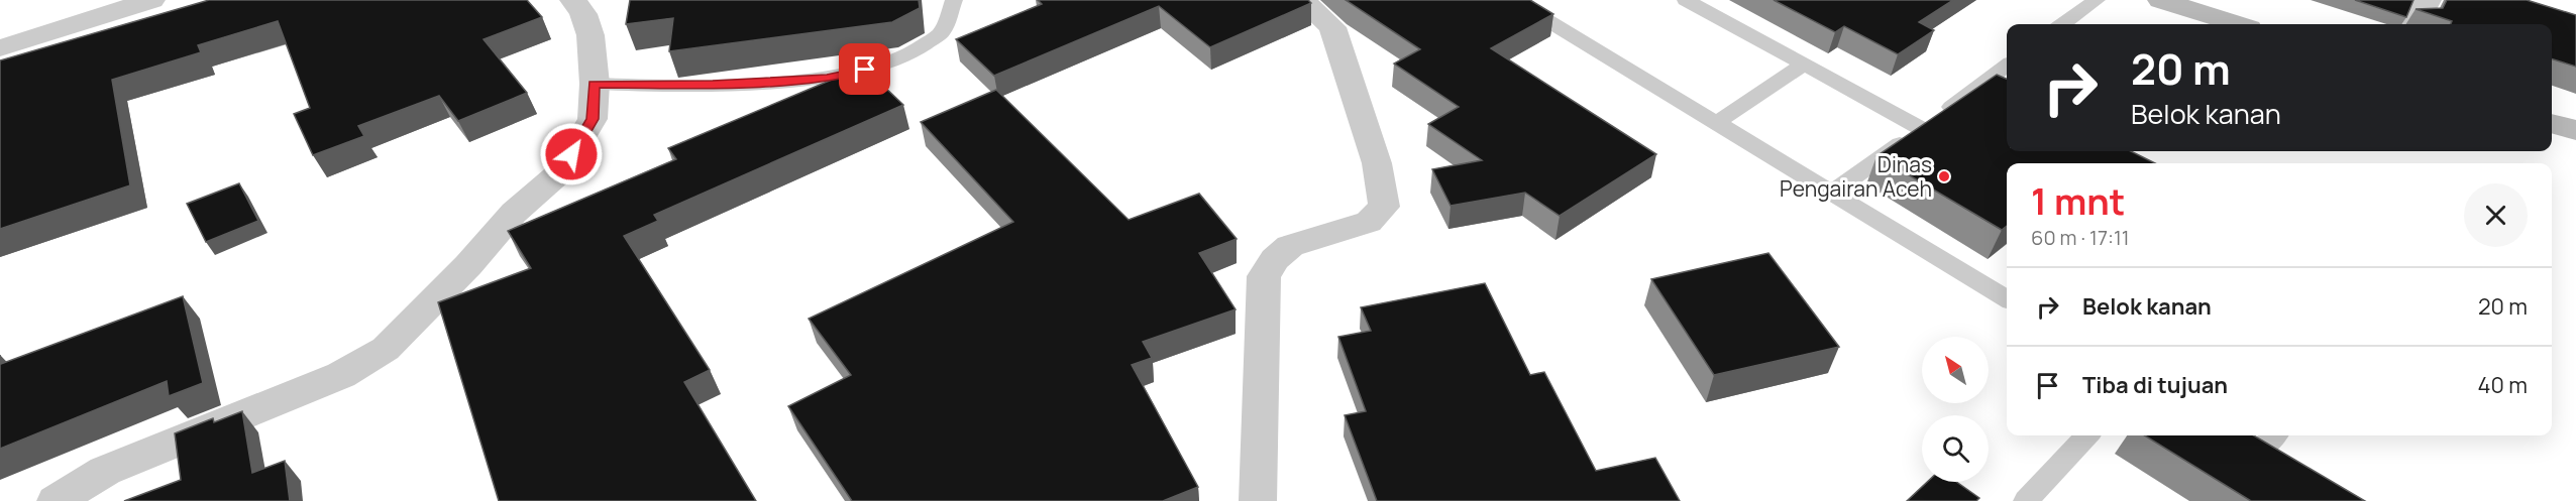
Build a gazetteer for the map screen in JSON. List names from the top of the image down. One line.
{"places":["Dinas Pengairan Aceh"],"north":"top left","page":{"turn":["20 m","Belok kanan"],"heading":["1 mnt","60 m · 17:11"],"list":[{"name":"Belok kanan","value":"20 m"},{"name":"Tiba di tujuan","value":"40 m"}]}}
